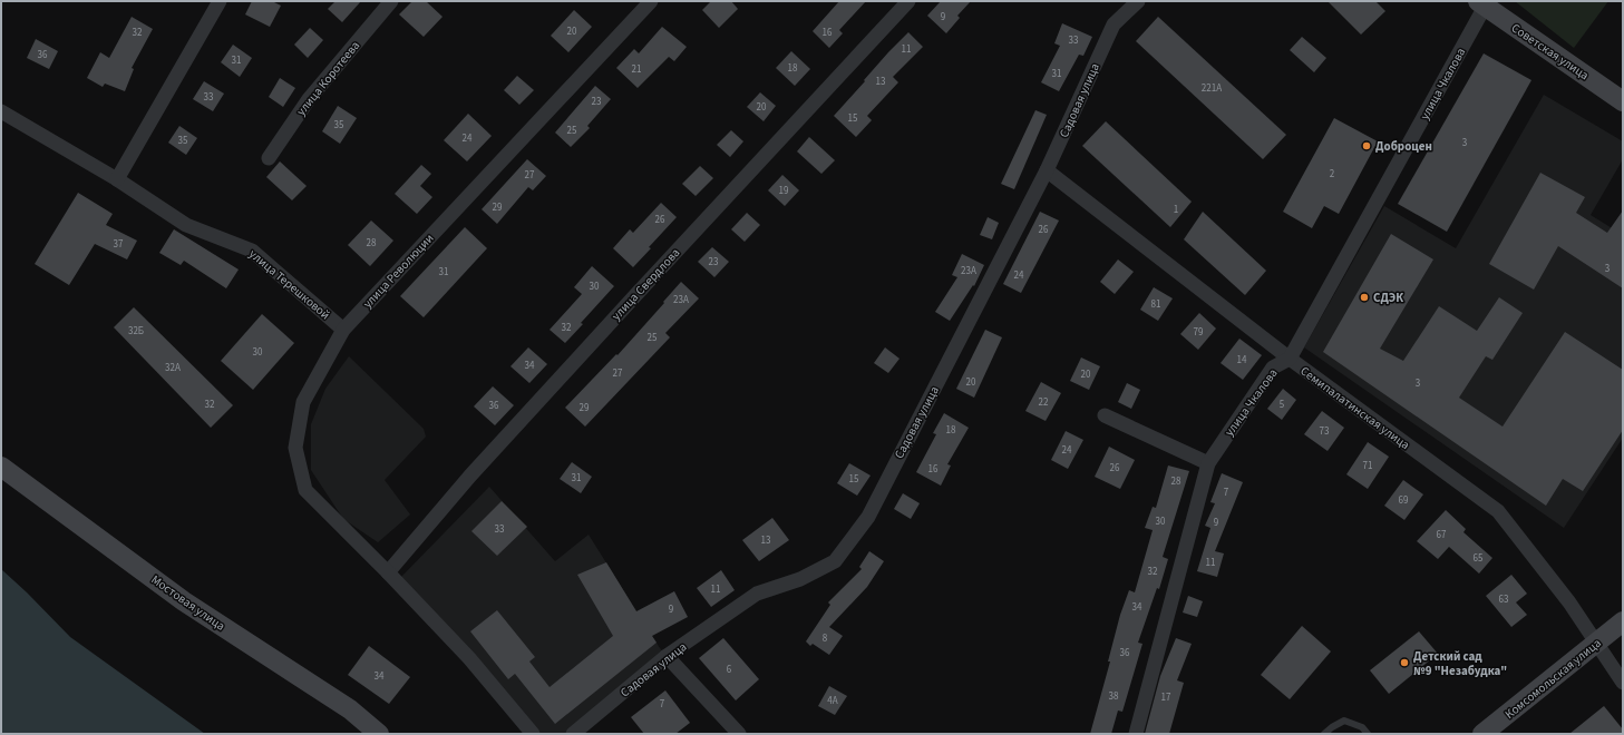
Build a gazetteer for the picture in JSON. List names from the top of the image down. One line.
{"streets":{"street":["Советская улица","улица Коротеева","улица Чкалова","Садовая улица","улица Революции","улица Терешковой","улица Свердлова","Семипалатинская улица","Мостовая улица","Комсомольская улица"]},"crossings":[["Советская улица","улица Чкалова"],["улица Чкалова","Семипалатинская улица"],["Садовая улица","Семипалатинская улица"],["улица Революции","улица Терешковой"],["улица Революции","улица Свердлова"],["Семипалатинская улица","Комсомольская улица"]],"places":["Доброцен","СДЭК","Детский сад №9 \"Незабудка\""],"house_numbers":["9","20","32","16","33","11","36","31","18","21","31","13","221А","33","23","20","15","35","25","24","35","3","2","27","19","29","1","26","26","28","37","23","3","23А","31","24","30","23А","81","32","32Б","79","25","30","14","34","32А","27","20","20","3","22","32","5","36","29","18","73","24","71","26","16","31","15","28","7","69","30","9","33","67","13","65","11","32","11","63","34","9","8","36","6","34","38","17","4А","7"]}
